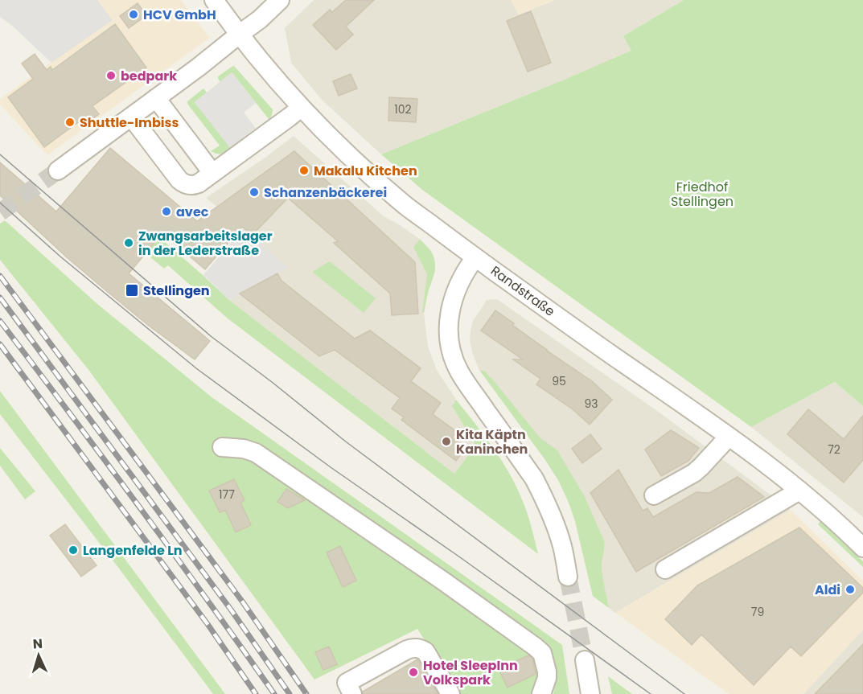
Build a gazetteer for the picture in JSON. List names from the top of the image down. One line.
{"streets":{"street":["Randstraße"]},"parks":["Friedhof Stellingen"],"places":{"other":["HCV GmbH","bedpark","Shuttle-Imbiss","Makalu Kitchen","Schanzenbäckerei","avec","Zwangsarbeitslager in der Lederstraße","Kita Käptn Kaninchen","Langenfelde Ln","Aldi","Hotel SleepInn Volkspark"],"transit":["Stellingen"]},"house_numbers":["102","95","93","72","177","79"],"north":"top"}
